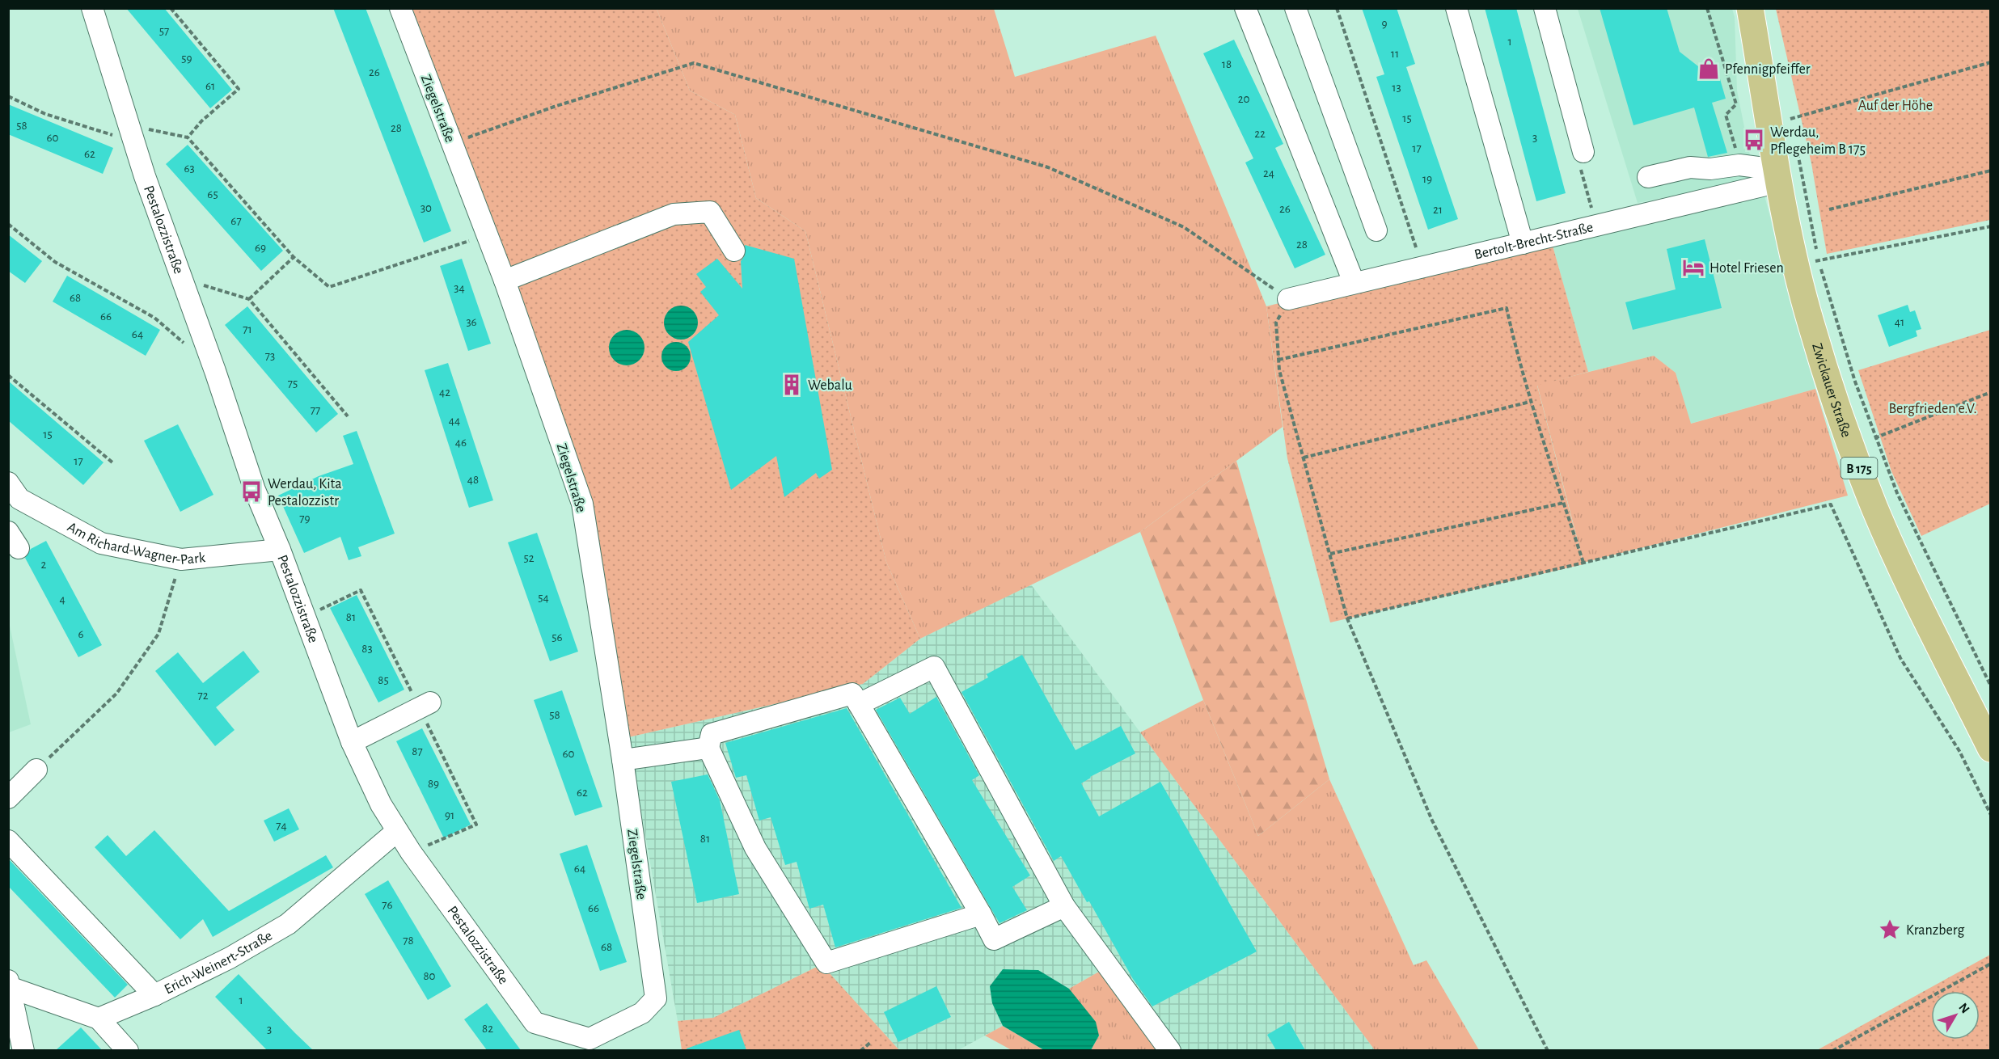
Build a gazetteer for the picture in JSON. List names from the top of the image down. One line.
{"streets":{"main road":["Zwickauer Straße","B 175"],"street":["Ziegelstraße","Pestalozzistraße","Bertolt-Brecht-Straße","Am Richard-Wagner-Park","Erich-Weinert-Straße"]},"crossings":[["Ziegelstraße","Pestalozzistraße"],["Pestalozzistraße","Am Richard-Wagner-Park"],["Pestalozzistraße","Erich-Weinert-Straße"],["Bertolt-Brecht-Straße","Zwickauer Straße"]],"parks":["Auf der Höhe","Bergfrieden e.V."],"places":{"shop":["Pfennigpfeiffer"],"bus stop":["Werdau, Pflegeheim B 175","Werdau, Kita Pestalozzistr"],"hotel":["Hotel Friesen"],"building":["Webalu"],"place":["Kranzberg"]},"house_numbers":["9","57","1","11","59","18","26","61","13","20","15","58","28","22","60","3","17","62","63","24","19","65","30","26","21","67","28","69","34","68","66","36","41","71","64","73","75","42","77","44","15","46","17","48","79","52","2","54","4","81","6","56","83","85","72","58","87","60","89","62","91","74","81","64","76","66","78","68","80","1","82","3"],"north":"top right"}
